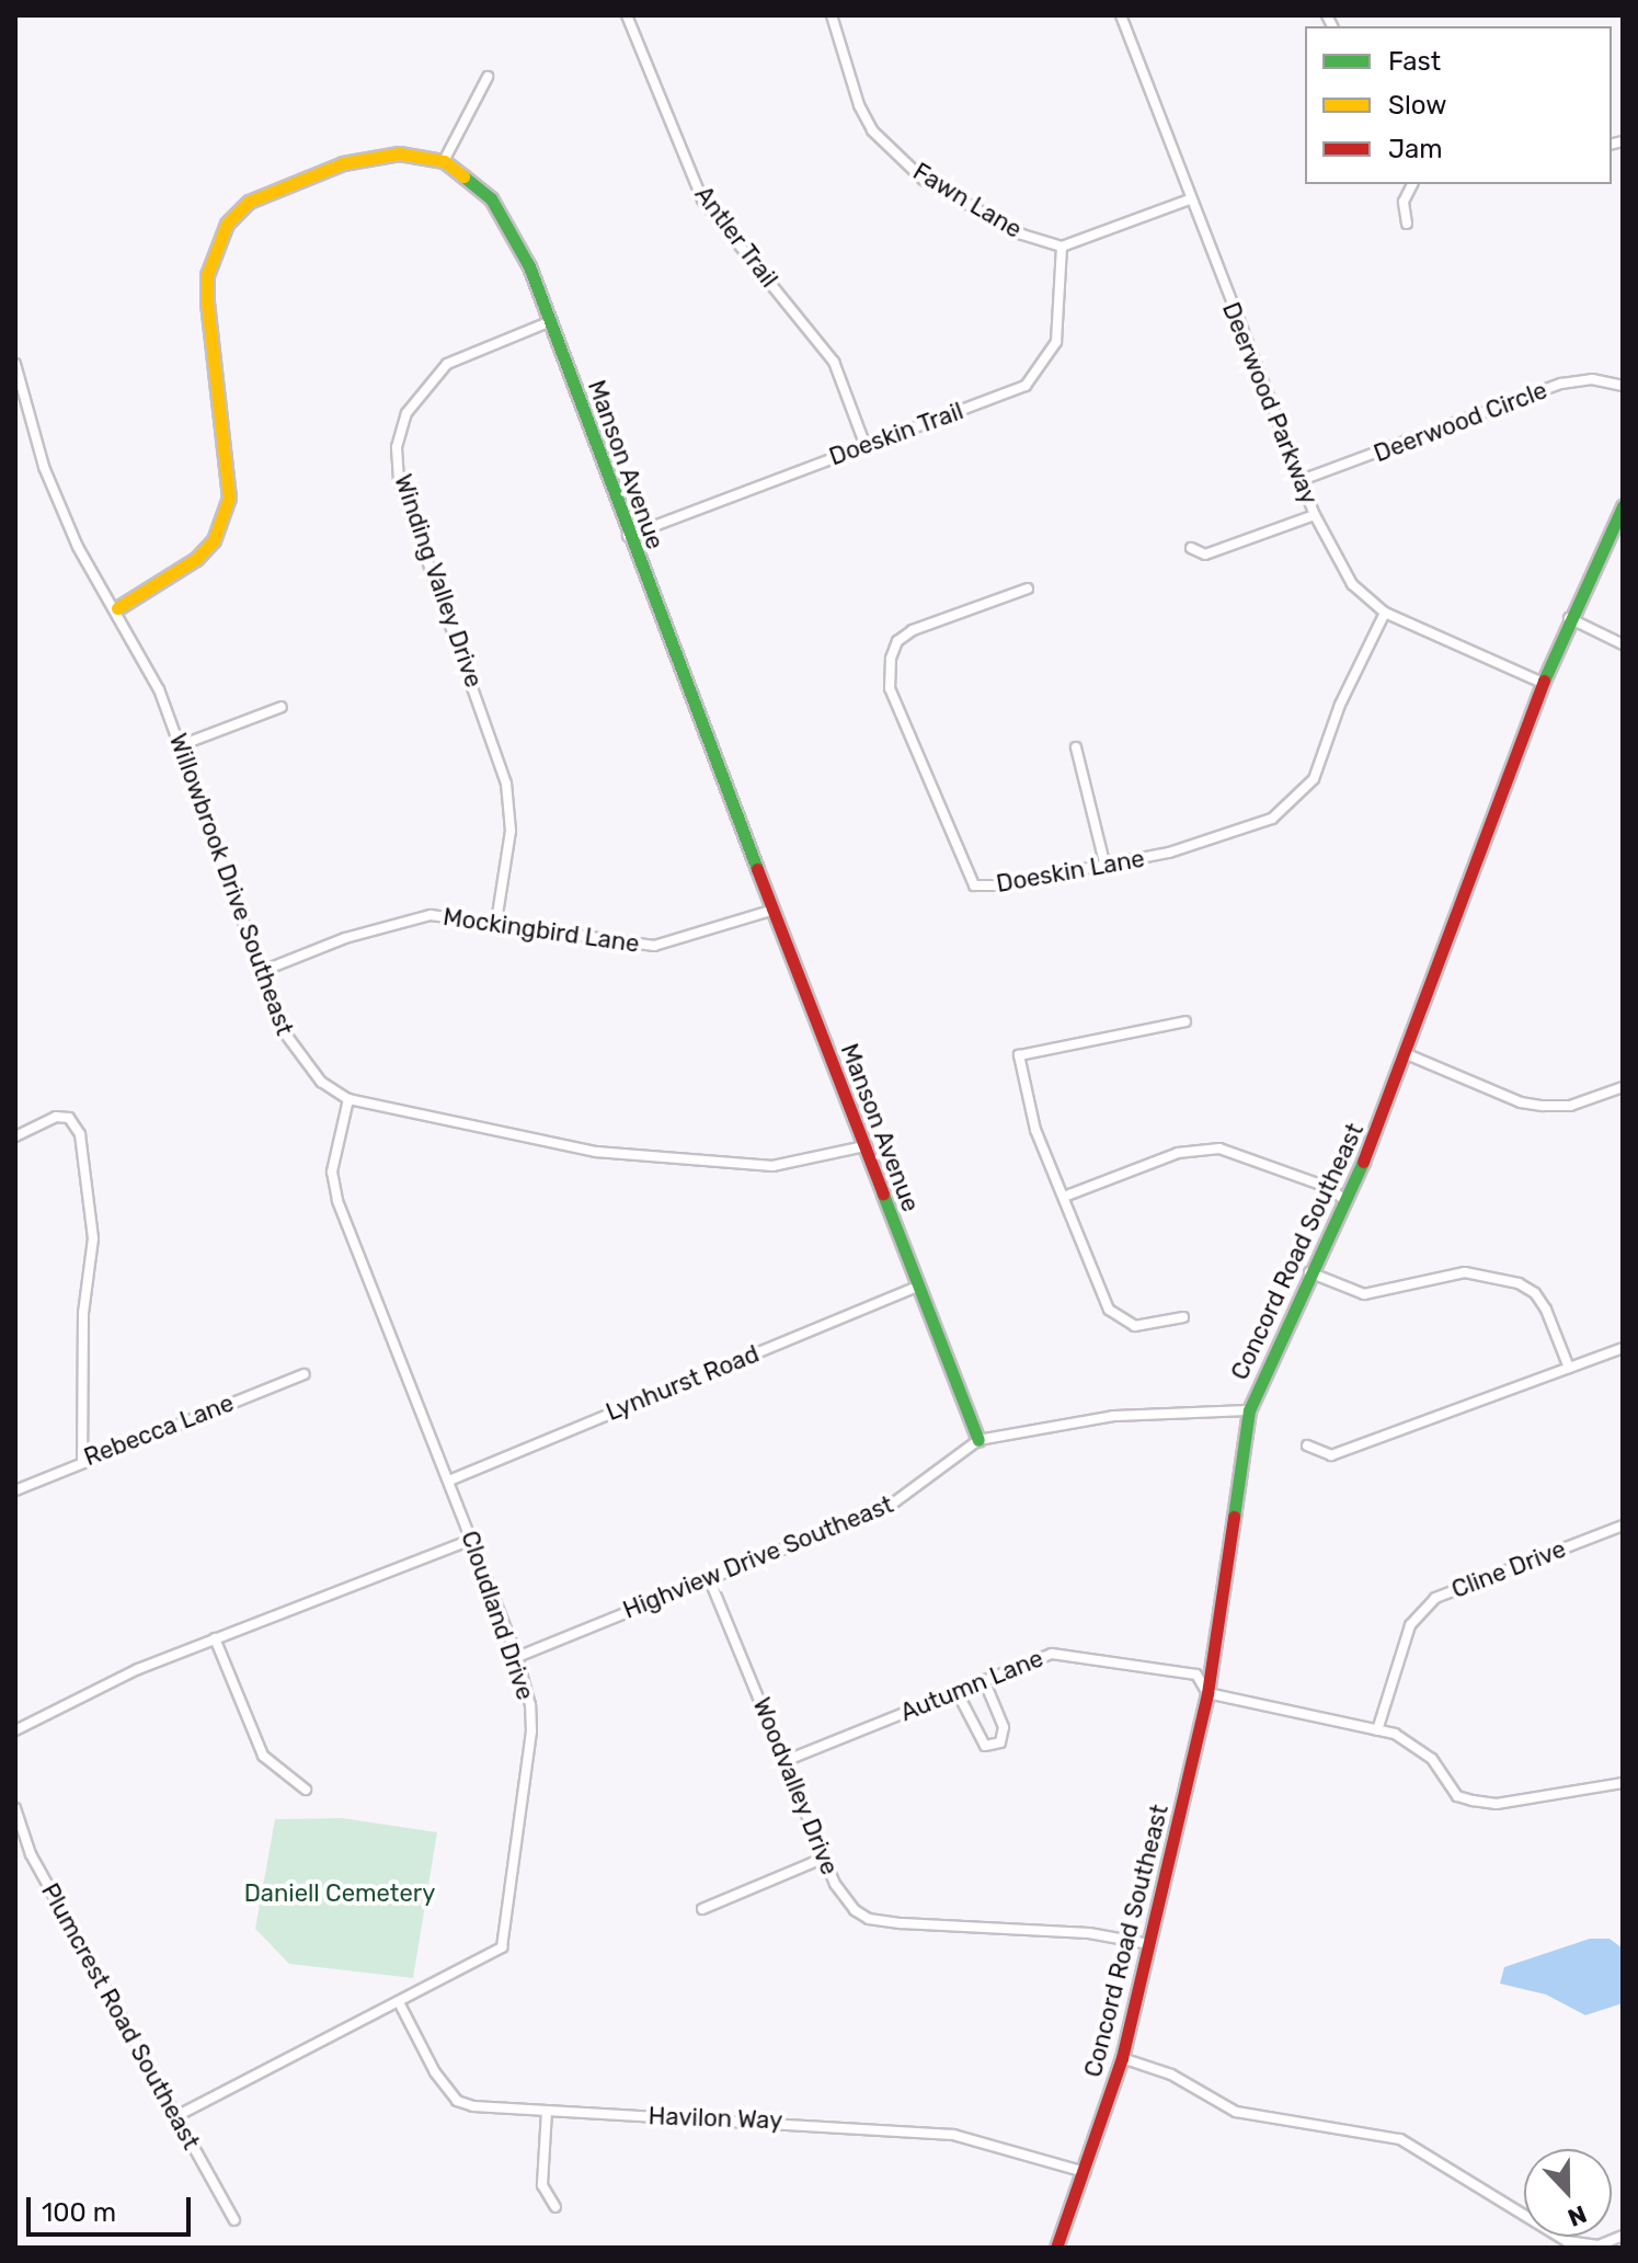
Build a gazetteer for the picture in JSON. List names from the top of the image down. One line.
{"streets":{"street":["Fawn Lane","Antler Trail","Deerwood Parkway","Deerwood Circle","Doeskin Trail","Manson Avenue","Winding Valley Drive","Doeskin Lane","Willowbrook Drive Southeast","Mockingbird Lane","Concord Road Southeast","Lynhurst Road","Rebecca Lane","Highview Drive Southeast","Cline Drive","Cloudland Drive","Autumn Lane","Woodvalley Drive","Plumcrest Road Southeast","Havilon Way"]},"crossings":[["Fawn Lane","Doeskin Trail"],["Antler Trail","Doeskin Trail"],["Deerwood Parkway","Deerwood Circle"],["Deerwood Parkway","Doeskin Lane"],["Deerwood Parkway","Concord Road Southeast"],["Doeskin Trail","Manson Avenue"],["Manson Avenue","Winding Valley Drive"],["Manson Avenue","Willowbrook Drive Southeast"],["Manson Avenue","Mockingbird Lane"],["Manson Avenue","Lynhurst Road"],["Manson Avenue","Highview Drive Southeast"],["Winding Valley Drive","Mockingbird Lane"],["Willowbrook Drive Southeast","Mockingbird Lane"],["Willowbrook Drive Southeast","Cloudland Drive"],["Concord Road Southeast","Highview Drive Southeast"],["Concord Road Southeast","Autumn Lane"],["Concord Road Southeast","Woodvalley Drive"],["Concord Road Southeast","Havilon Way"],["Lynhurst Road","Cloudland Drive"],["Highview Drive Southeast","Cloudland Drive"],["Highview Drive Southeast","Woodvalley Drive"],["Cloudland Drive","Plumcrest Road Southeast"],["Cloudland Drive","Havilon Way"],["Autumn Lane","Woodvalley Drive"]],"parks":["Daniell Cemetery"],"legend":["Fast","Slow","Jam"],"scale_bar":"100 m","north":"bottom"}
